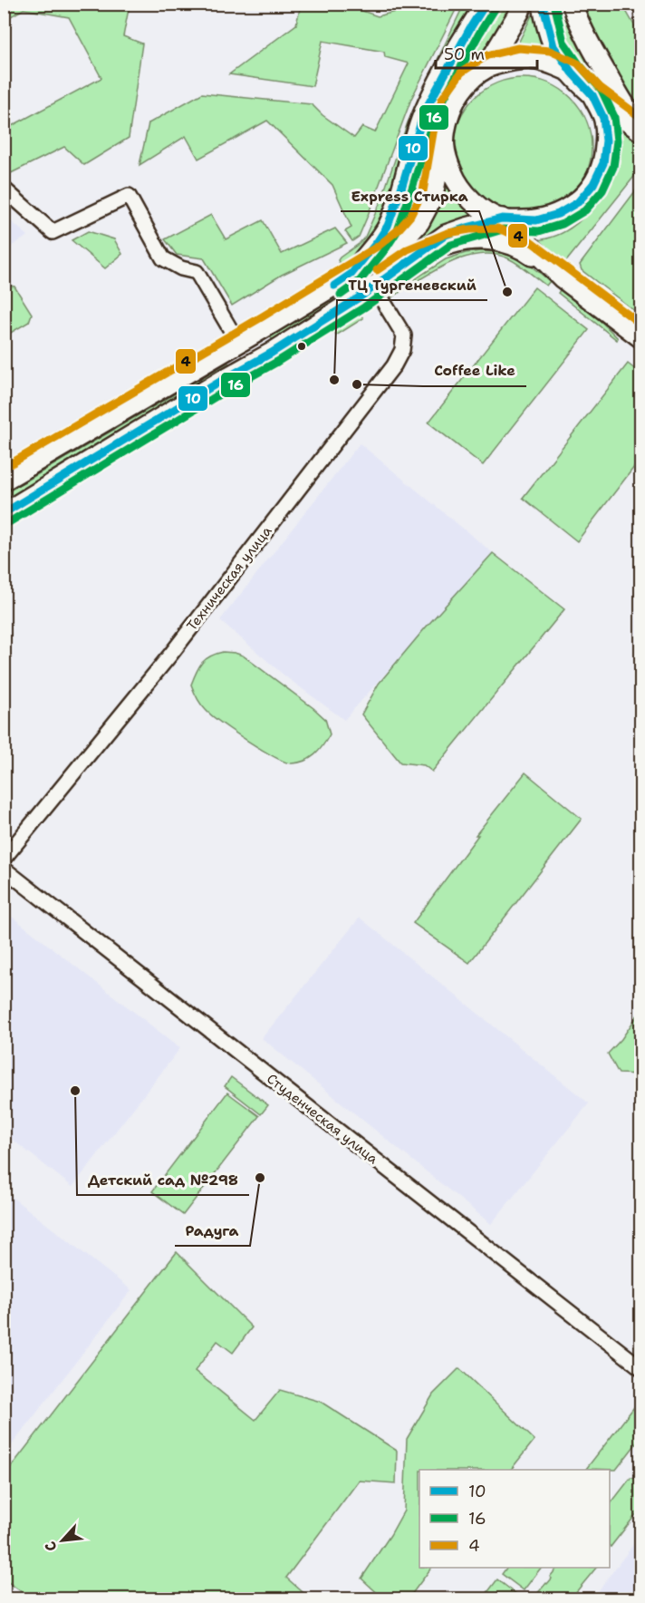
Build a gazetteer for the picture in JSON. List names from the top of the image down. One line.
{"streets":{"street":["Техническая улица","Студенческая улица"]},"places":["Express Стирка","ТЦ Тургеневский","Coffee Like","Детский сад №298","Радуга"],"lines":["transit line 10","transit line 16","transit line 4"],"legend":["10","16","4"],"scale_bar":"50 m","north":"bottom left"}
